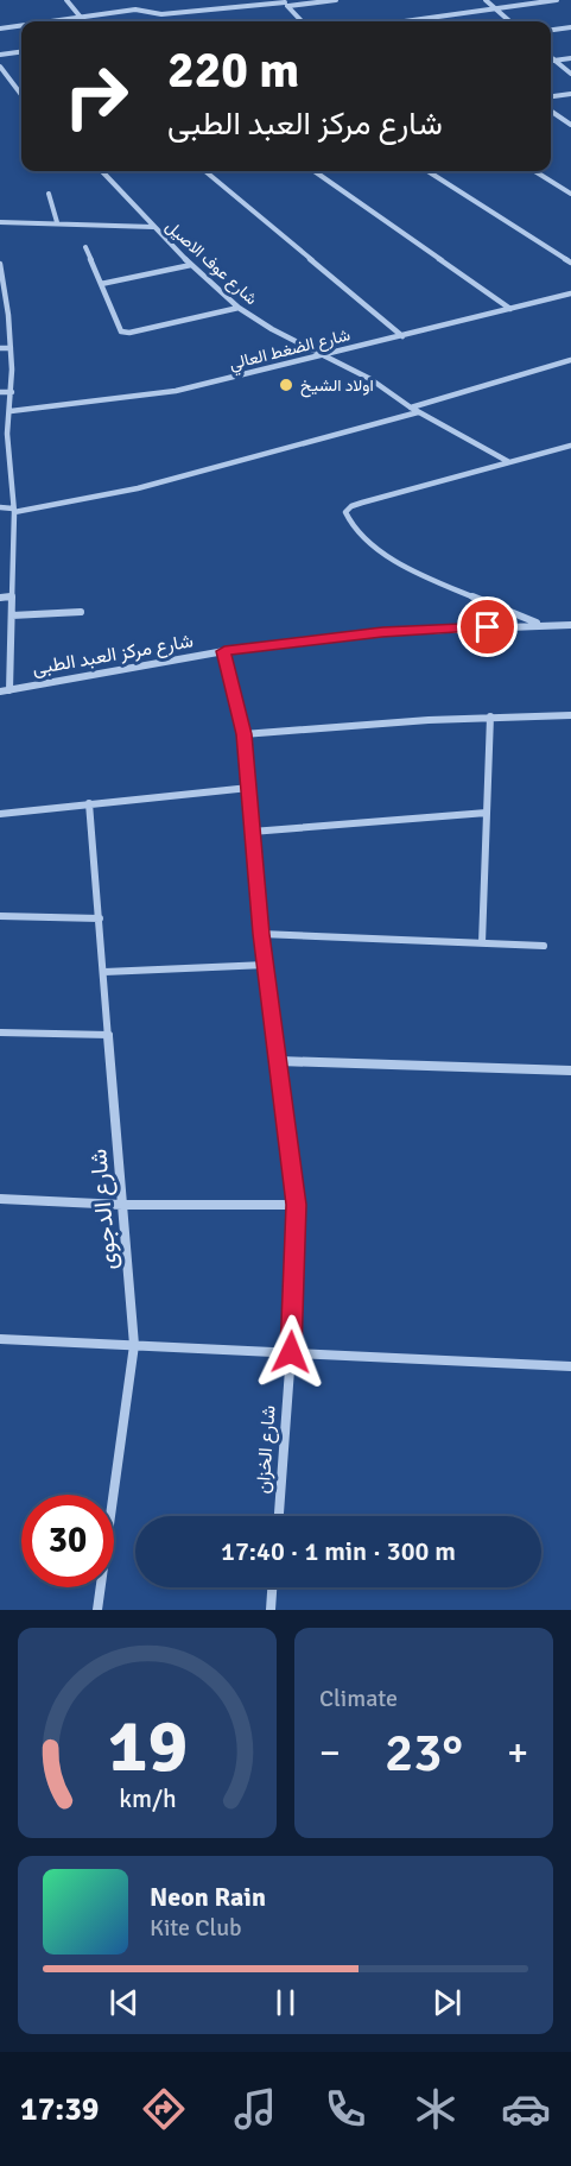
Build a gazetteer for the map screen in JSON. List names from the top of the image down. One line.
{"streets":{"street":["شارع عوف الاصيل","شارع الضغط العالي","شارع مركز العبد الطبى","شارع الدجوى","شارع الخزان"]},"crossings":[["شارع عوف الاصيل","شارع الضغط العالي"],["شارع مركز العبد الطبى","شارع الخزان"]],"places":["اولاد الشيخ"],"page":{"turn":["220 m","شارع مركز العبد الطبى"],"limit":"30","trip":"17:40 · 1 min · 300 m","tile":"Climate","heat":["−","23°","+"],"song":["Neon Rain","Kite Club"],"tabs":"17:39","gauge":["19","km/h"]}}
